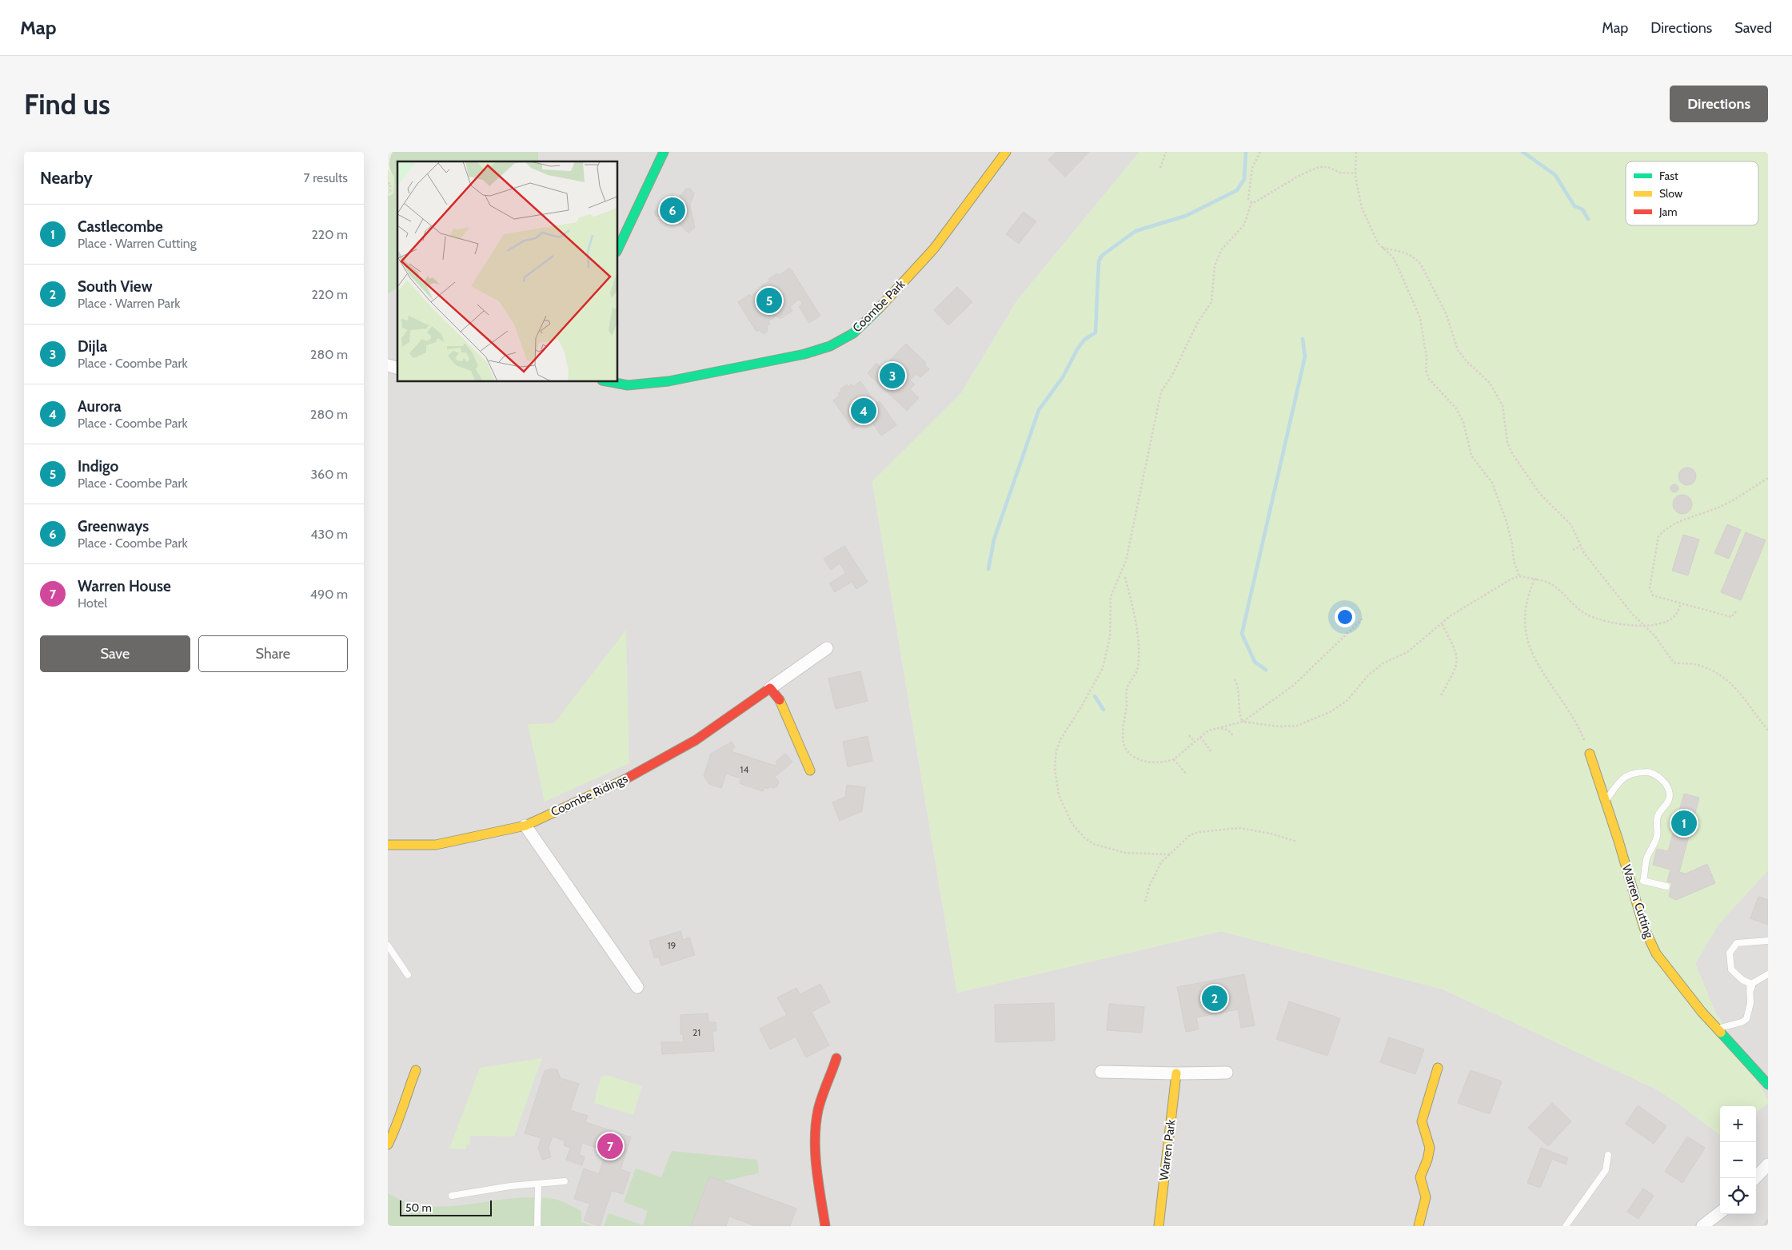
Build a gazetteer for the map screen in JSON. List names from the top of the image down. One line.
{"streets":{"street":["Coombe Park","Coombe Ridings","Warren Cutting","Warren Park"]},"house_numbers":["14","19","21"],"legend":["Fast","Slow","Jam"],"scale_bar":"50 m","page":{"header":"Map","nav":["Map","Directions","Saved"],"buttons":["Directions",["Save","Share"]],"title":"Find us","heading":["Nearby","7 results"],"pins":["6","5","3","4","1","2","7"],"list":[{"mark":"1","name":"Castlecombe","note":"Place · Warren Cutting","value":"220 m"},{"mark":"2","name":"South View","note":"Place · Warren Park","value":"220 m"},{"mark":"3","name":"Dijla","note":"Place · Coombe Park","value":"280 m"},{"mark":"4","name":"Aurora","note":"Place · Coombe Park","value":"280 m"},{"mark":"5","name":"Indigo","note":"Place · Coombe Park","value":"360 m"},{"mark":"6","name":"Greenways","note":"Place · Coombe Park","value":"430 m"},{"mark":"7","name":"Warren House","note":"Hotel","value":"490 m"}],"map_buttons":["+","−"],"scale":"50 m"}}
